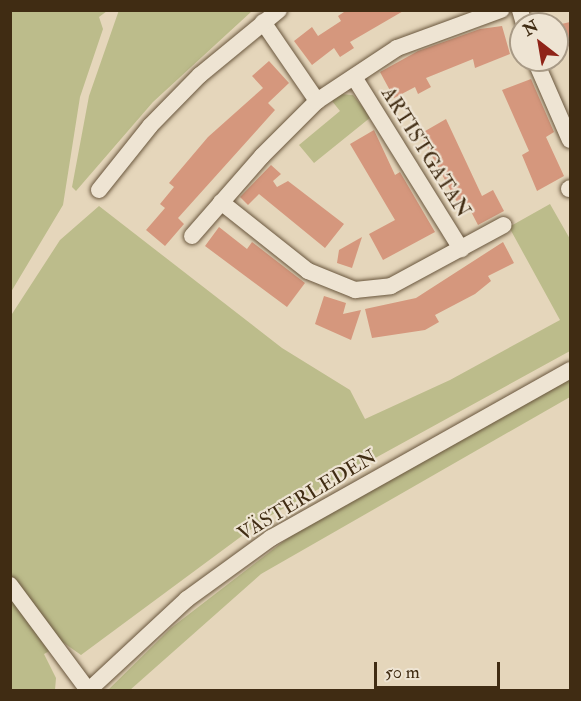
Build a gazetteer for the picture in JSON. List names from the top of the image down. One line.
{"streets":{"street":["ARTISTGATAN","VÄSTERLEDEN"]},"scale_bar":"50 m","north":"top left"}
